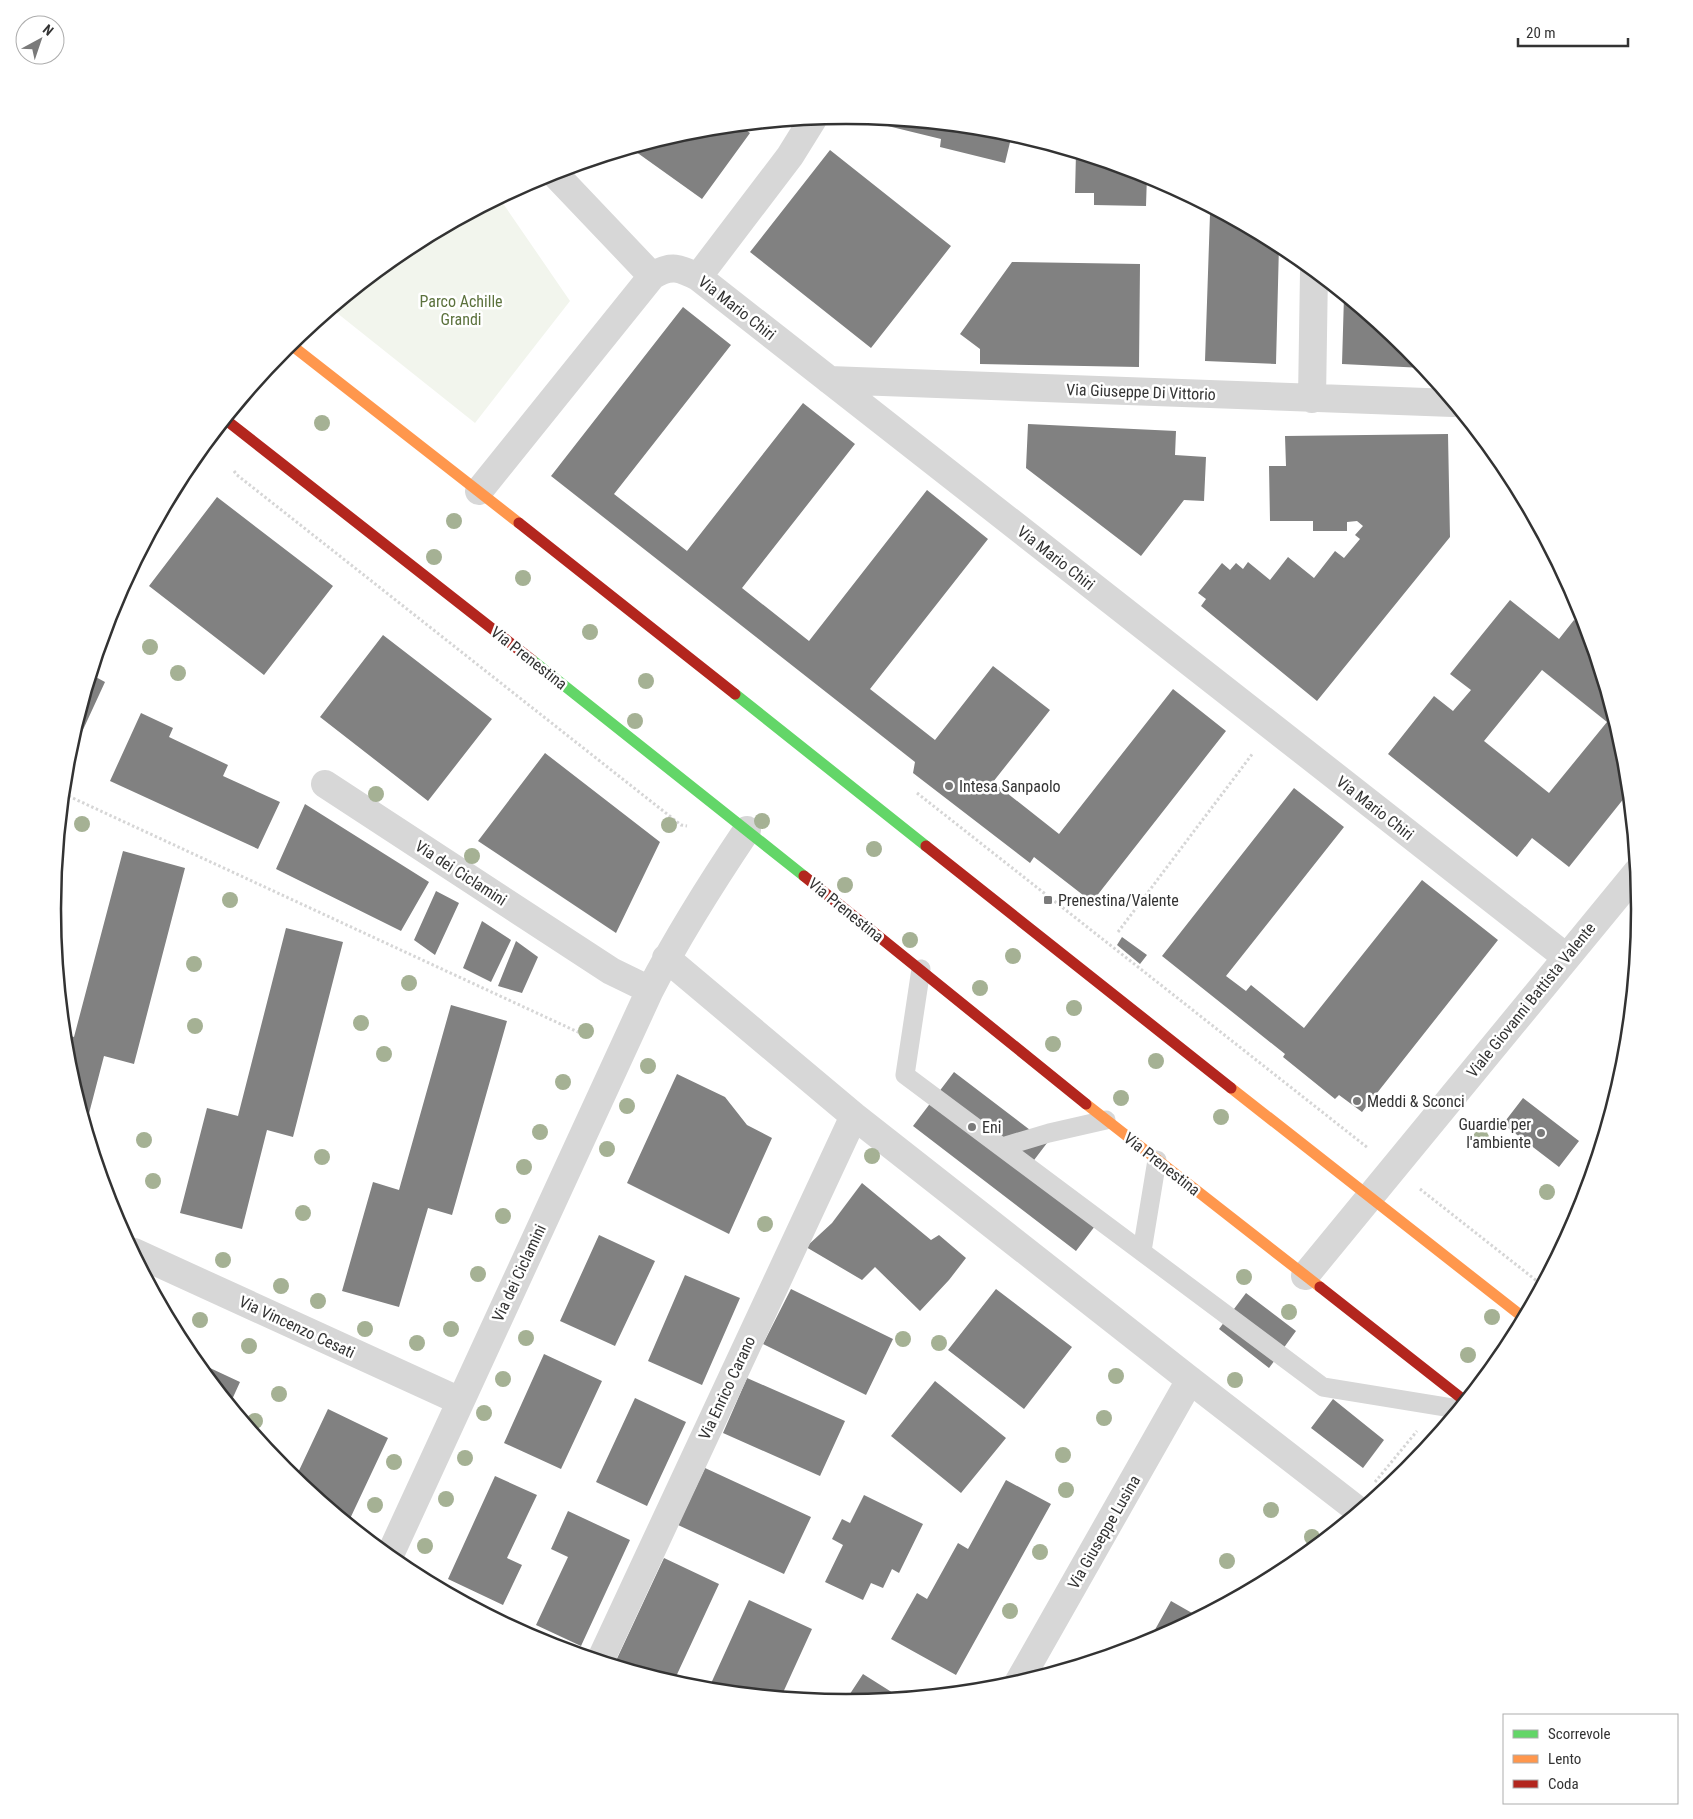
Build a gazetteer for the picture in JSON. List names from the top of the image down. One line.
{"streets":{"main road":["Via Prenestina"],"street":["Via Mario Chiri","Via Giuseppe Di Vittorio","Via dei Ciclamini","Viale Giovanni Battista Valente","Via Vincenzo Cesati","Via Enrico Carano","Via Giuseppe Lusina"]},"crossings":[["Via Mario Chiri","Via Giuseppe Di Vittorio"],["Via Mario Chiri","Viale Giovanni Battista Valente"],["Via Prenestina","Via dei Ciclamini"],["Via Prenestina","Viale Giovanni Battista Valente"],["Via dei Ciclamini","Via Vincenzo Cesati"]],"parks":["Parco Achille Grandi"],"places":{"other":["Intesa Sanpaolo","Meddi & Sconci","Eni","Guardie per l'ambiente"],"transit":["Prenestina/Valente"]},"legend":["Scorrevole","Lento","Coda"],"scale_bar":"20 m","north":"top right"}
